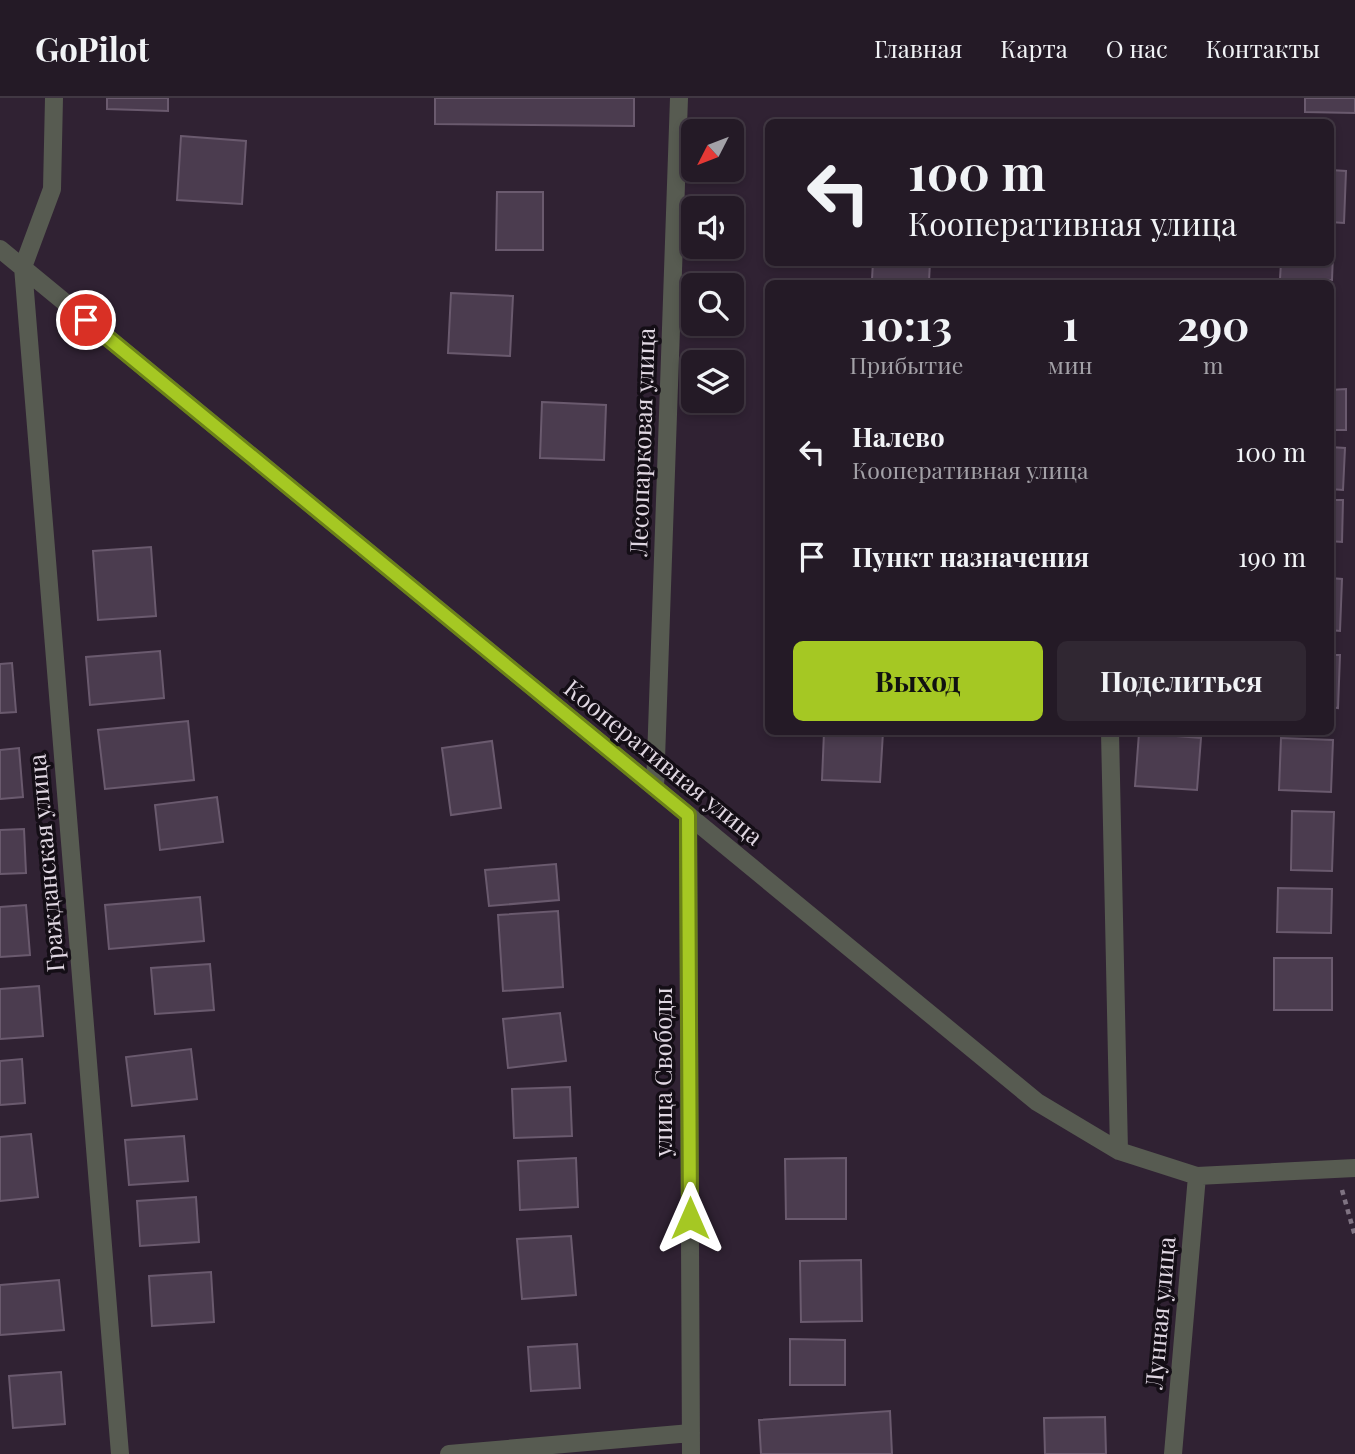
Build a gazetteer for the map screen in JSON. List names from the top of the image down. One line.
{"streets":{"street":["Лесопарковая улица","Кооперативная улица","Гражданская улица","улица Свободы","Лунная улица"]},"crossings":[["Лесопарковая улица","Кооперативная улица"],["Кооперативная улица","Гражданская улица"],["Кооперативная улица","улица Свободы"],["Кооперативная улица","Лунная улица"]],"north":"bottom left","page":{"header":"GoPilot","nav":["Главная","Карта","О нас","Контакты"],"turn":["100 m","Кооперативная улица"],"eta":["10:13","Прибытие","1","мин","290","m"],"list":[{"name":"Налево","note":"Кооперативная улица","value":"100 m"},{"name":"Пункт назначения","value":"190 m"}],"buttons":["Выход","Поделиться"]}}
